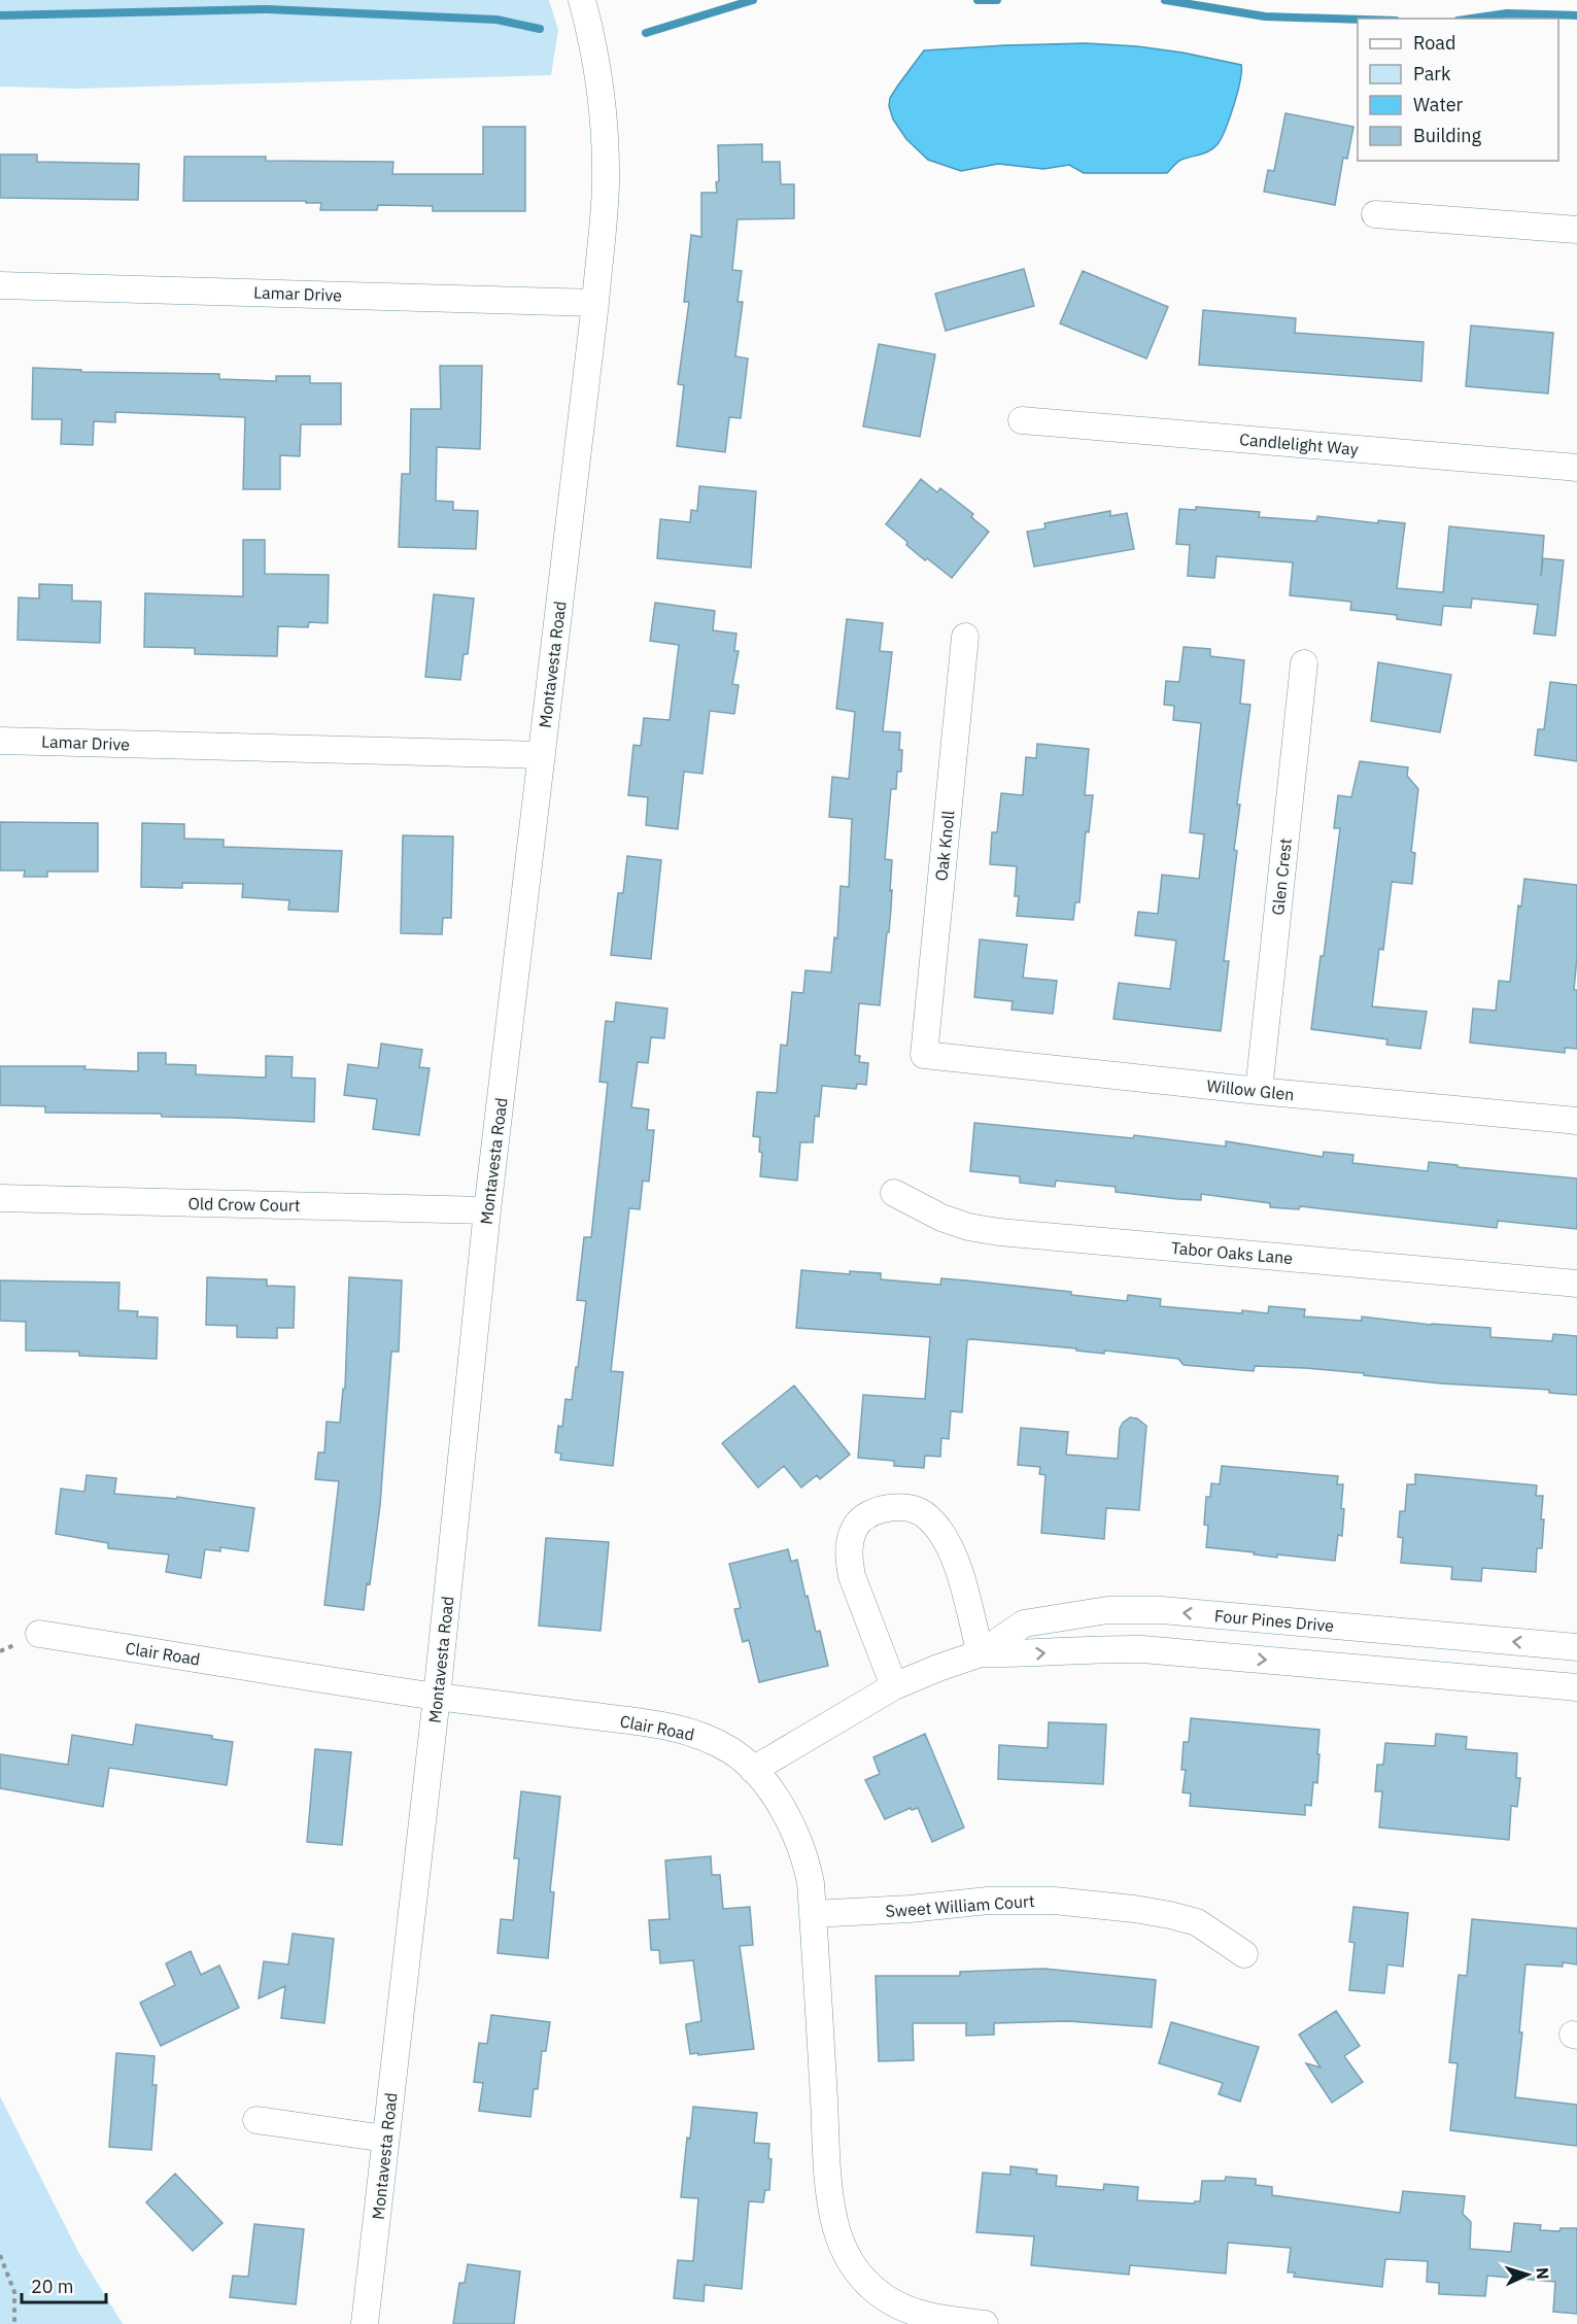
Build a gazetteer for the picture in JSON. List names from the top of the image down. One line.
{"streets":{"street":["Lamar Drive","Candlelight Way","Montavesta Road","Oak Knoll","Glen Crest","Willow Glen","Old Crow Court","Tabor Oaks Lane","Four Pines Drive","Clair Road","Sweet William Court"]},"crossings":[["Lamar Drive","Montavesta Road"],["Montavesta Road","Old Crow Court"],["Montavesta Road","Clair Road"],["Oak Knoll","Willow Glen"],["Glen Crest","Willow Glen"],["Four Pines Drive","Clair Road"],["Clair Road","Sweet William Court"]],"legend":["Road","Park","Water","Building"],"scale_bar":"20 m","north":"right"}
